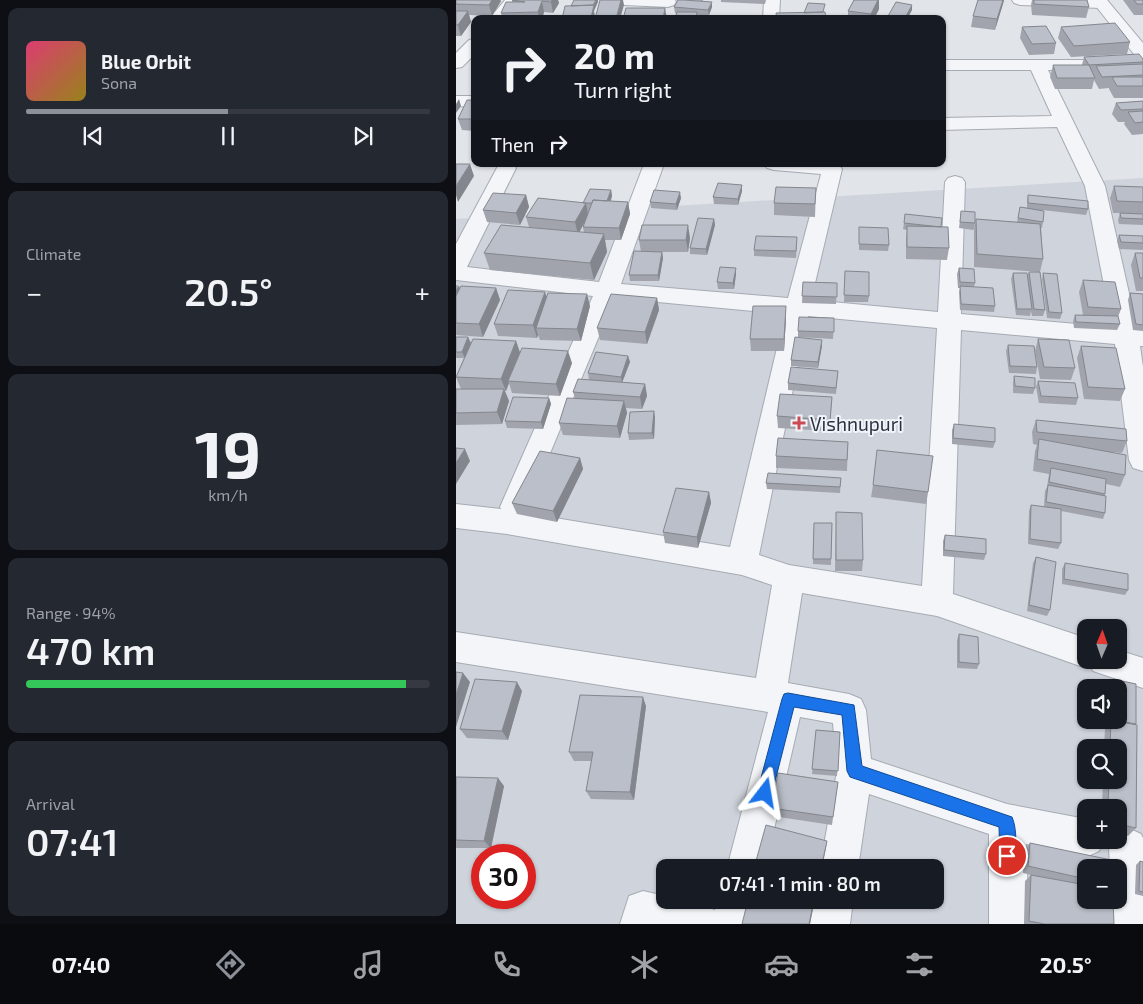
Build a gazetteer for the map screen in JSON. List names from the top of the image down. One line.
{"places":{"health":["Vishnupuri"]},"north":"top","page":{"turn":["20 m","Turn right"],"song":["Blue Orbit","Sona"],"then":"Then","tile":["Climate",["19","km/h"],["Range · 94%","470 km"],["Arrival","07:41"]],"heat":["−","20.5°","+"],"map_buttons":["+","−"],"limit":"30","trip":"07:41 · 1 min · 80 m","tabs":["07:40","20.5°"]}}
